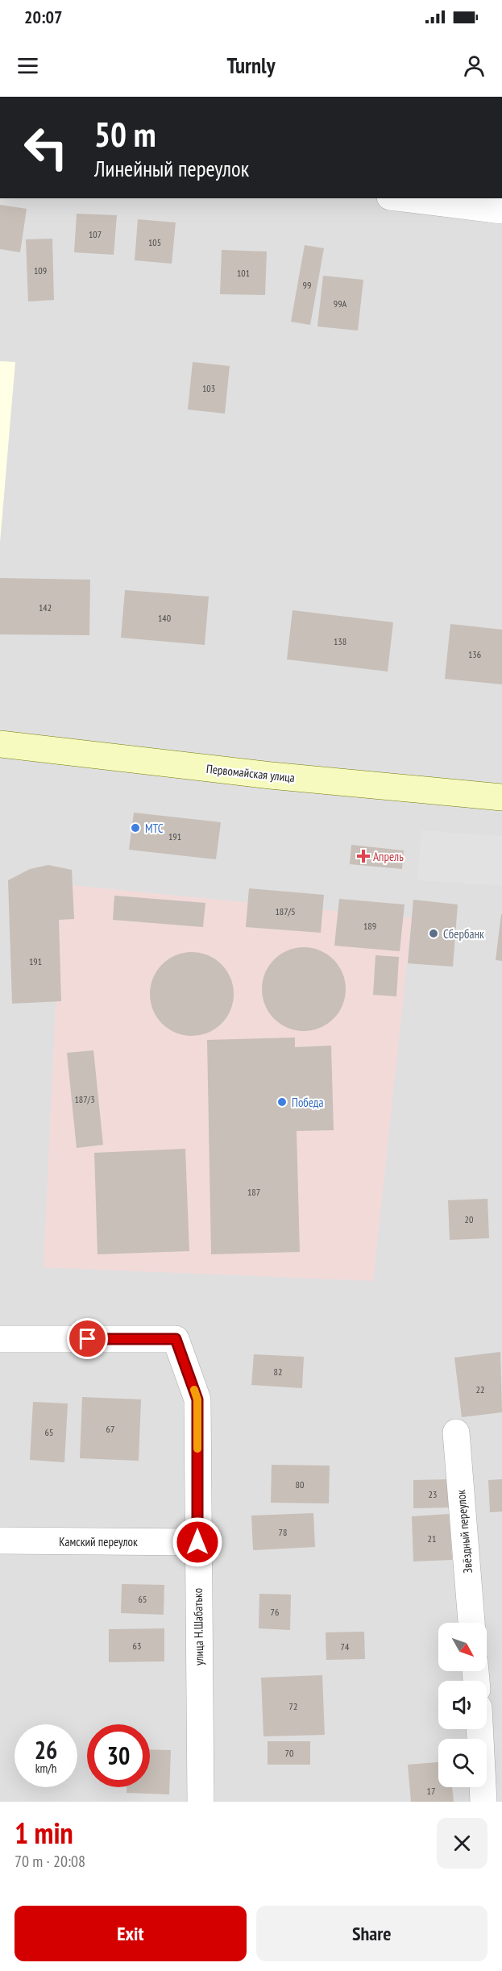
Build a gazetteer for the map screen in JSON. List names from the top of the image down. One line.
{"streets":{"main road":["Первомайская улица"],"street":["Звёздный переулок","Камский переулок","улица Н.Шабатько"]},"crossings":[["Камский переулок","улица Н.Шабатько"]],"places":{"other":["МТС","Сбербанк","Победа"],"health":["Апрель"]},"house_numbers":["107","105","109","101","99","99А","103","142","140","138","136","191","187/5","189","191","187/3","187","20","82","22","67","65","80","23","78","21","65","76","63","74","72","70","17"],"north":"bottom right","page":{"status":"20:07","header":"Turnly","turn":["50 m","Линейный переулок"],"speed":"26 km/h","limit":"30","heading":["1 min","70 m · 20:08"],"buttons":["Exit","Share"]}}
